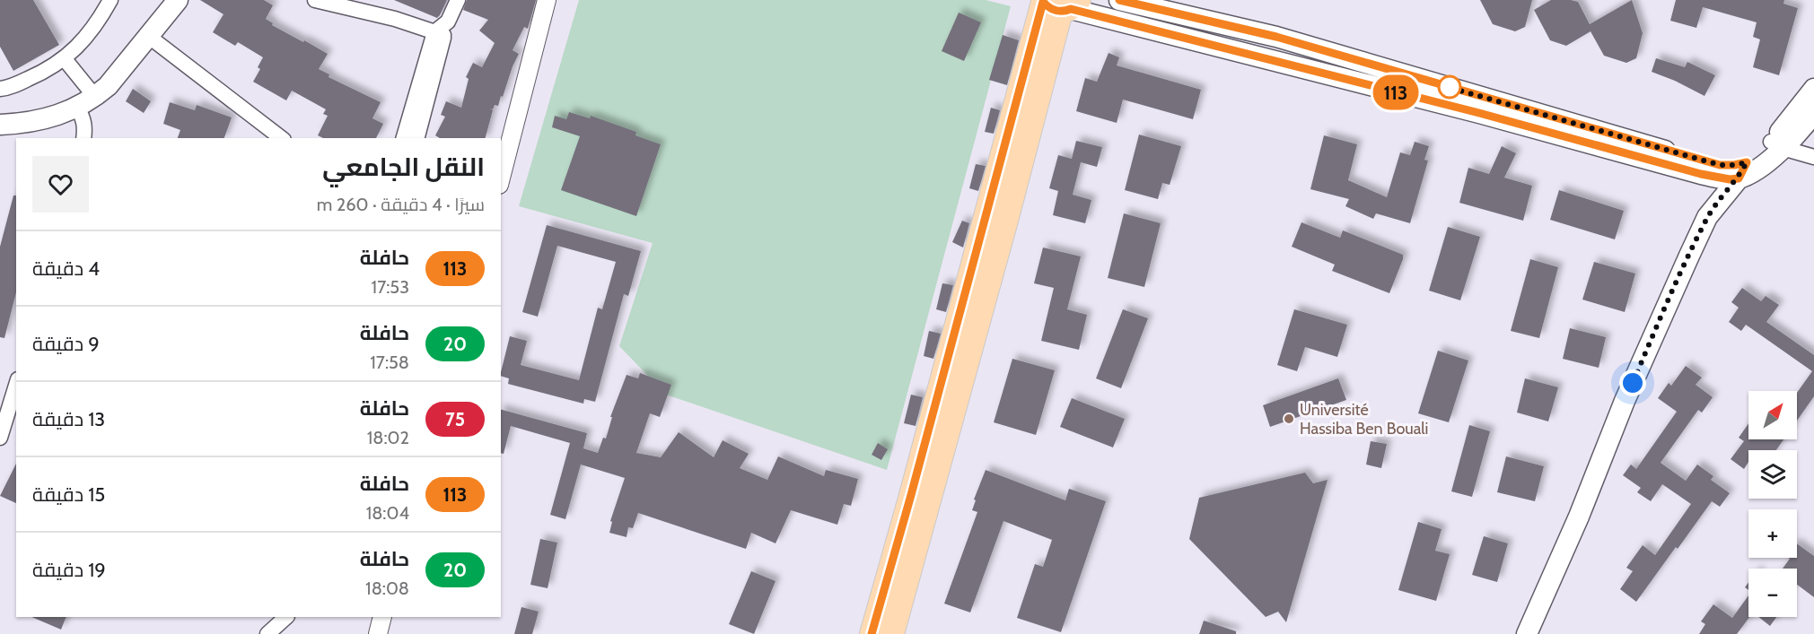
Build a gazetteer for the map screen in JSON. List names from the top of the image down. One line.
{"places":["Université Hassiba Ben Bouali"],"lines":["bus line 113"],"north":"top right","page":{"on_map":"113","heading":["النقل الجامعي","سيرًا · 4 دقيقة · 260 m"],"list":[{"mark":"113","name":"حافلة","note":"17:53","value":"4 دقيقة"},{"mark":"20","name":"حافلة","note":"17:58","value":"9 دقيقة"},{"mark":"75","name":"حافلة","note":"18:02","value":"13 دقيقة"},{"mark":"113","name":"حافلة","note":"18:04","value":"15 دقيقة"},{"mark":"20","name":"حافلة","note":"18:08","value":"19 دقيقة"}],"map_buttons":["+","−"]}}
